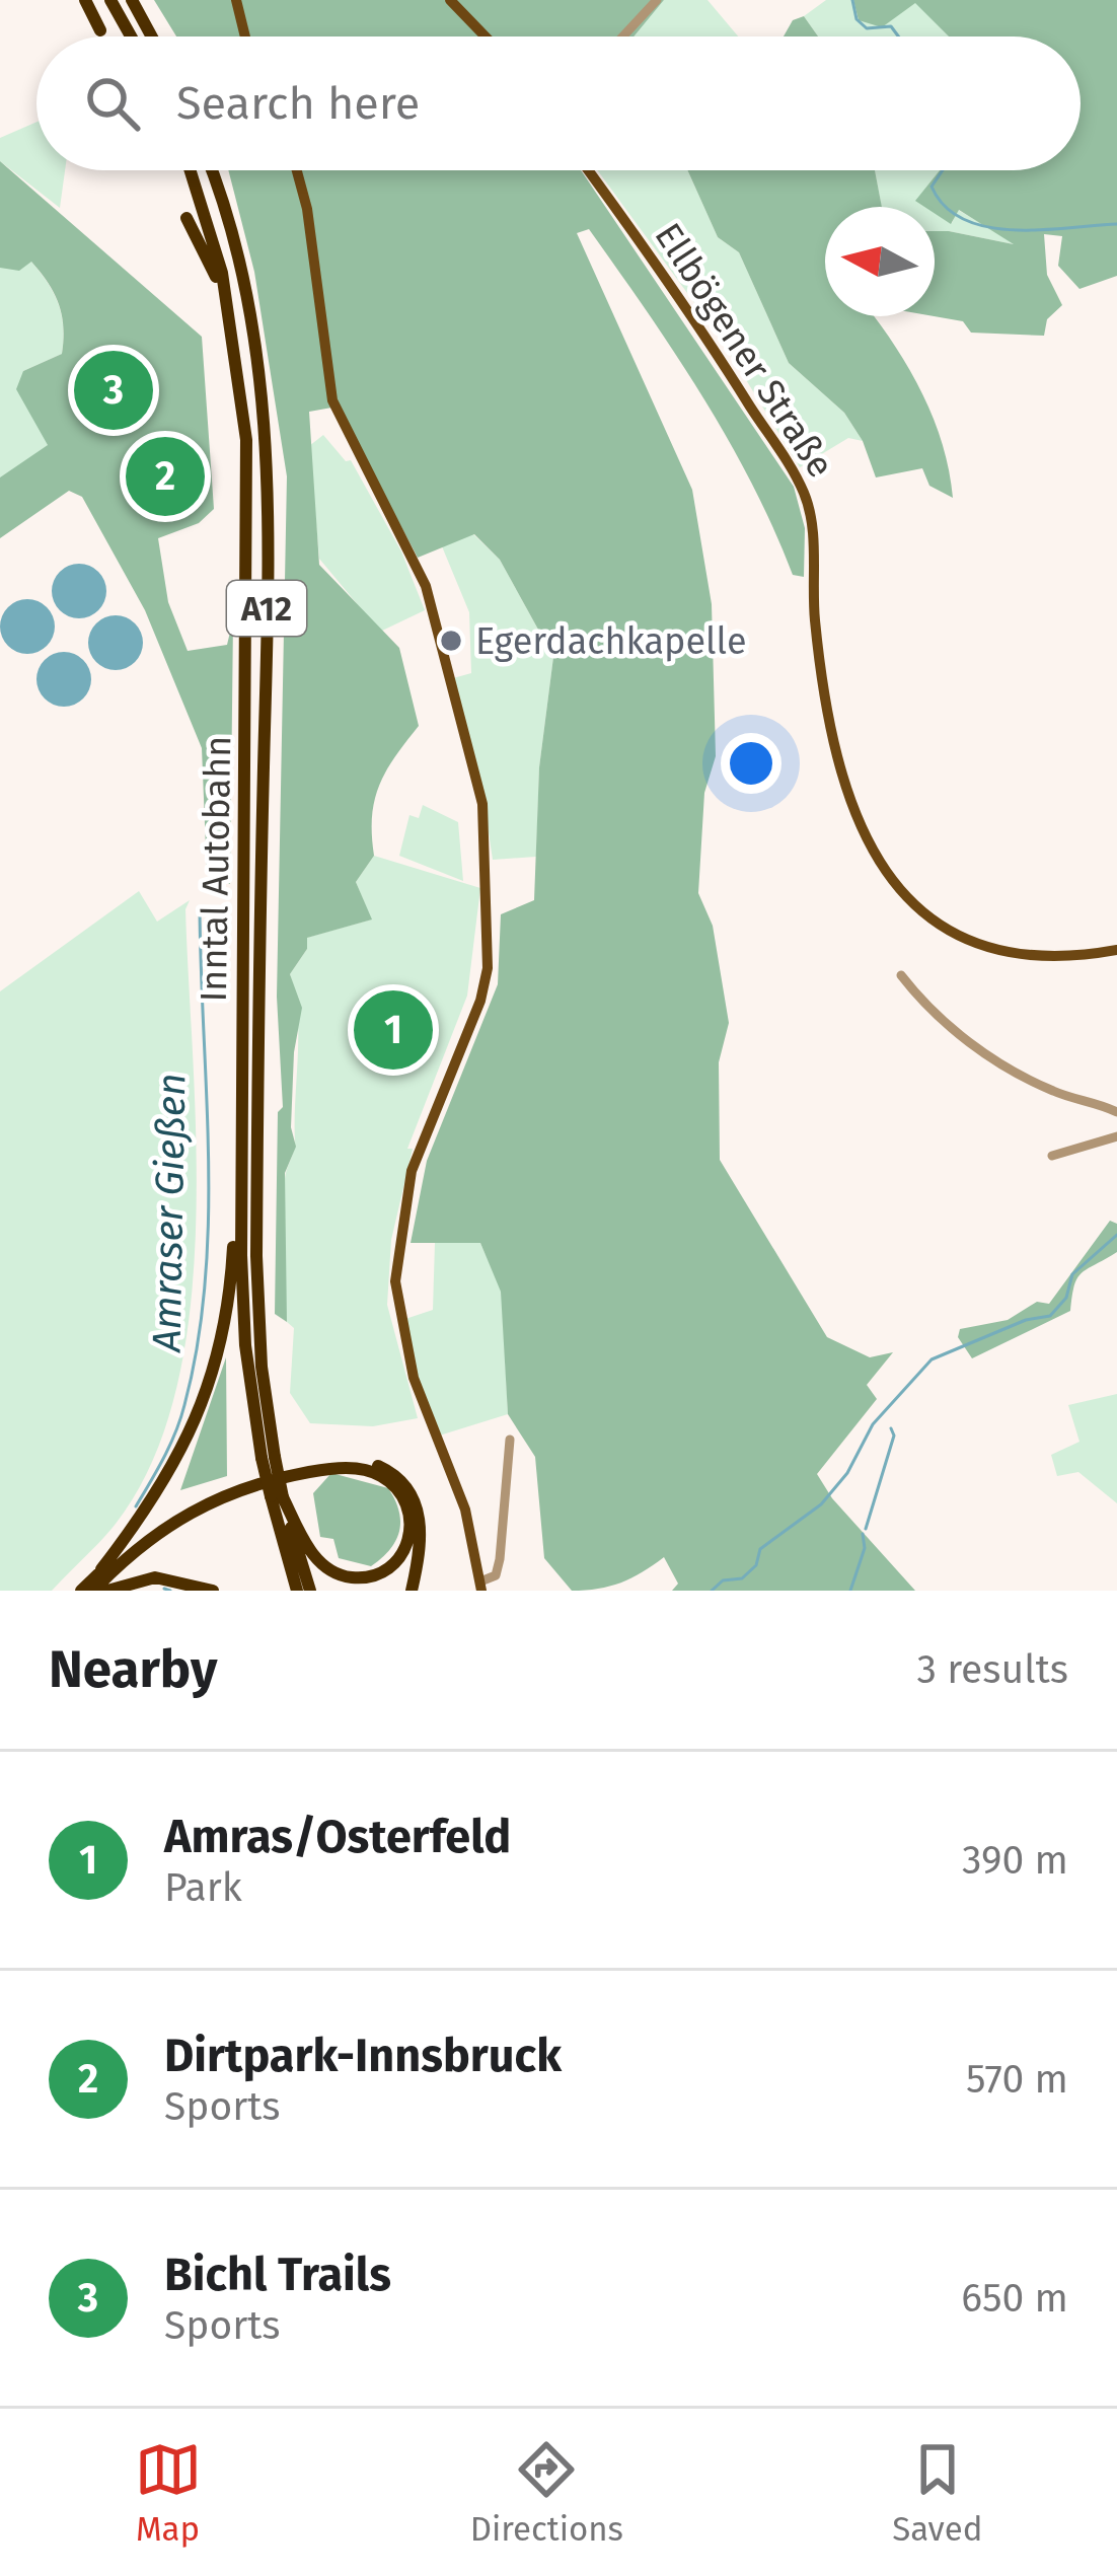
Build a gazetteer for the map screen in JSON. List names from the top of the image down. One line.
{"streets":{"highway":["A12","Inntal Autobahn"],"main road":["Ellbögener Straße"]},"water":["Amraser Gießen"],"places":["Egerdachkapelle"],"north":"left","page":{"search":"Search here","pins":["3","2","1"],"heading":["Nearby","3 results"],"list":[{"mark":"1","name":"Amras/Osterfeld","note":"Park","value":"390 m"},{"mark":"2","name":"Dirtpark-Innsbruck","note":"Sports","value":"570 m"},{"mark":"3","name":"Bichl Trails","note":"Sports","value":"650 m"}],"nav":["Map","Directions","Saved"]}}
